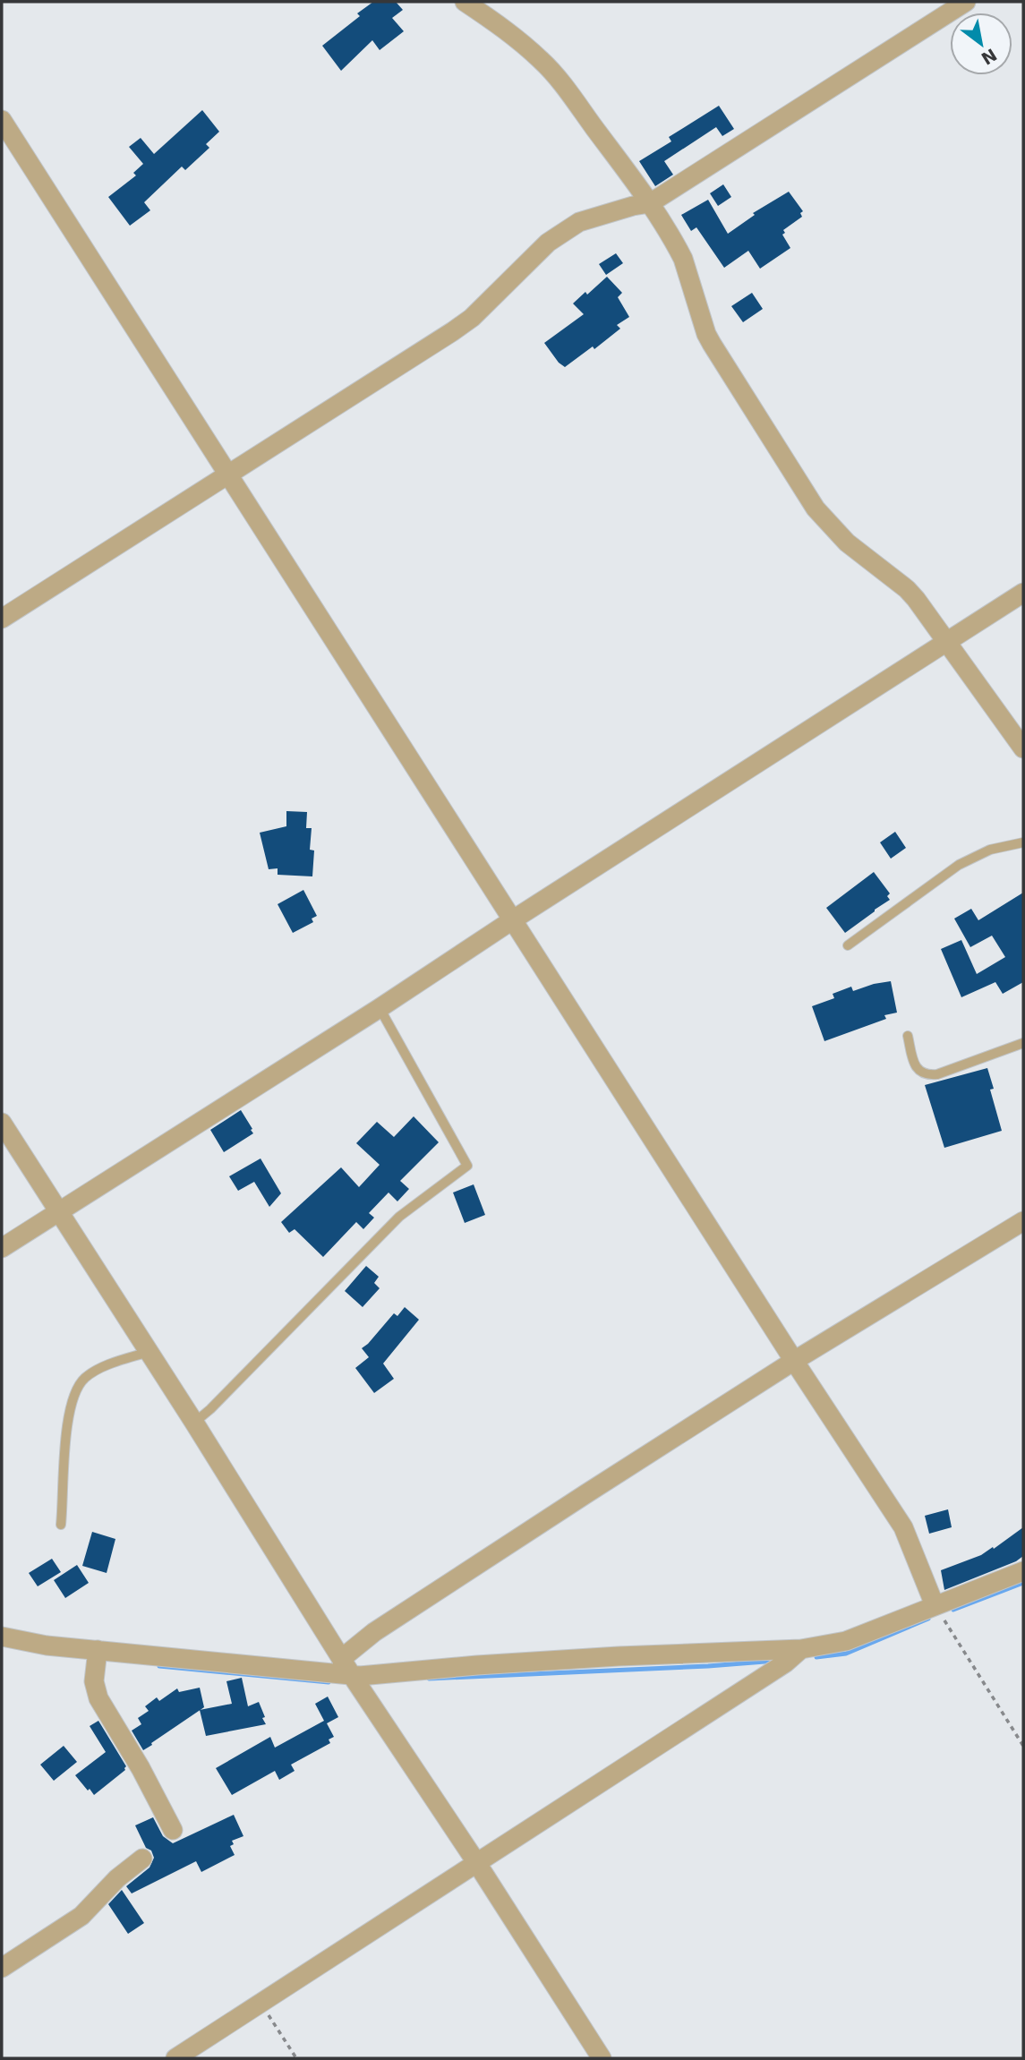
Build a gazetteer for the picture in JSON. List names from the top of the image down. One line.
{"north":"bottom right"}
